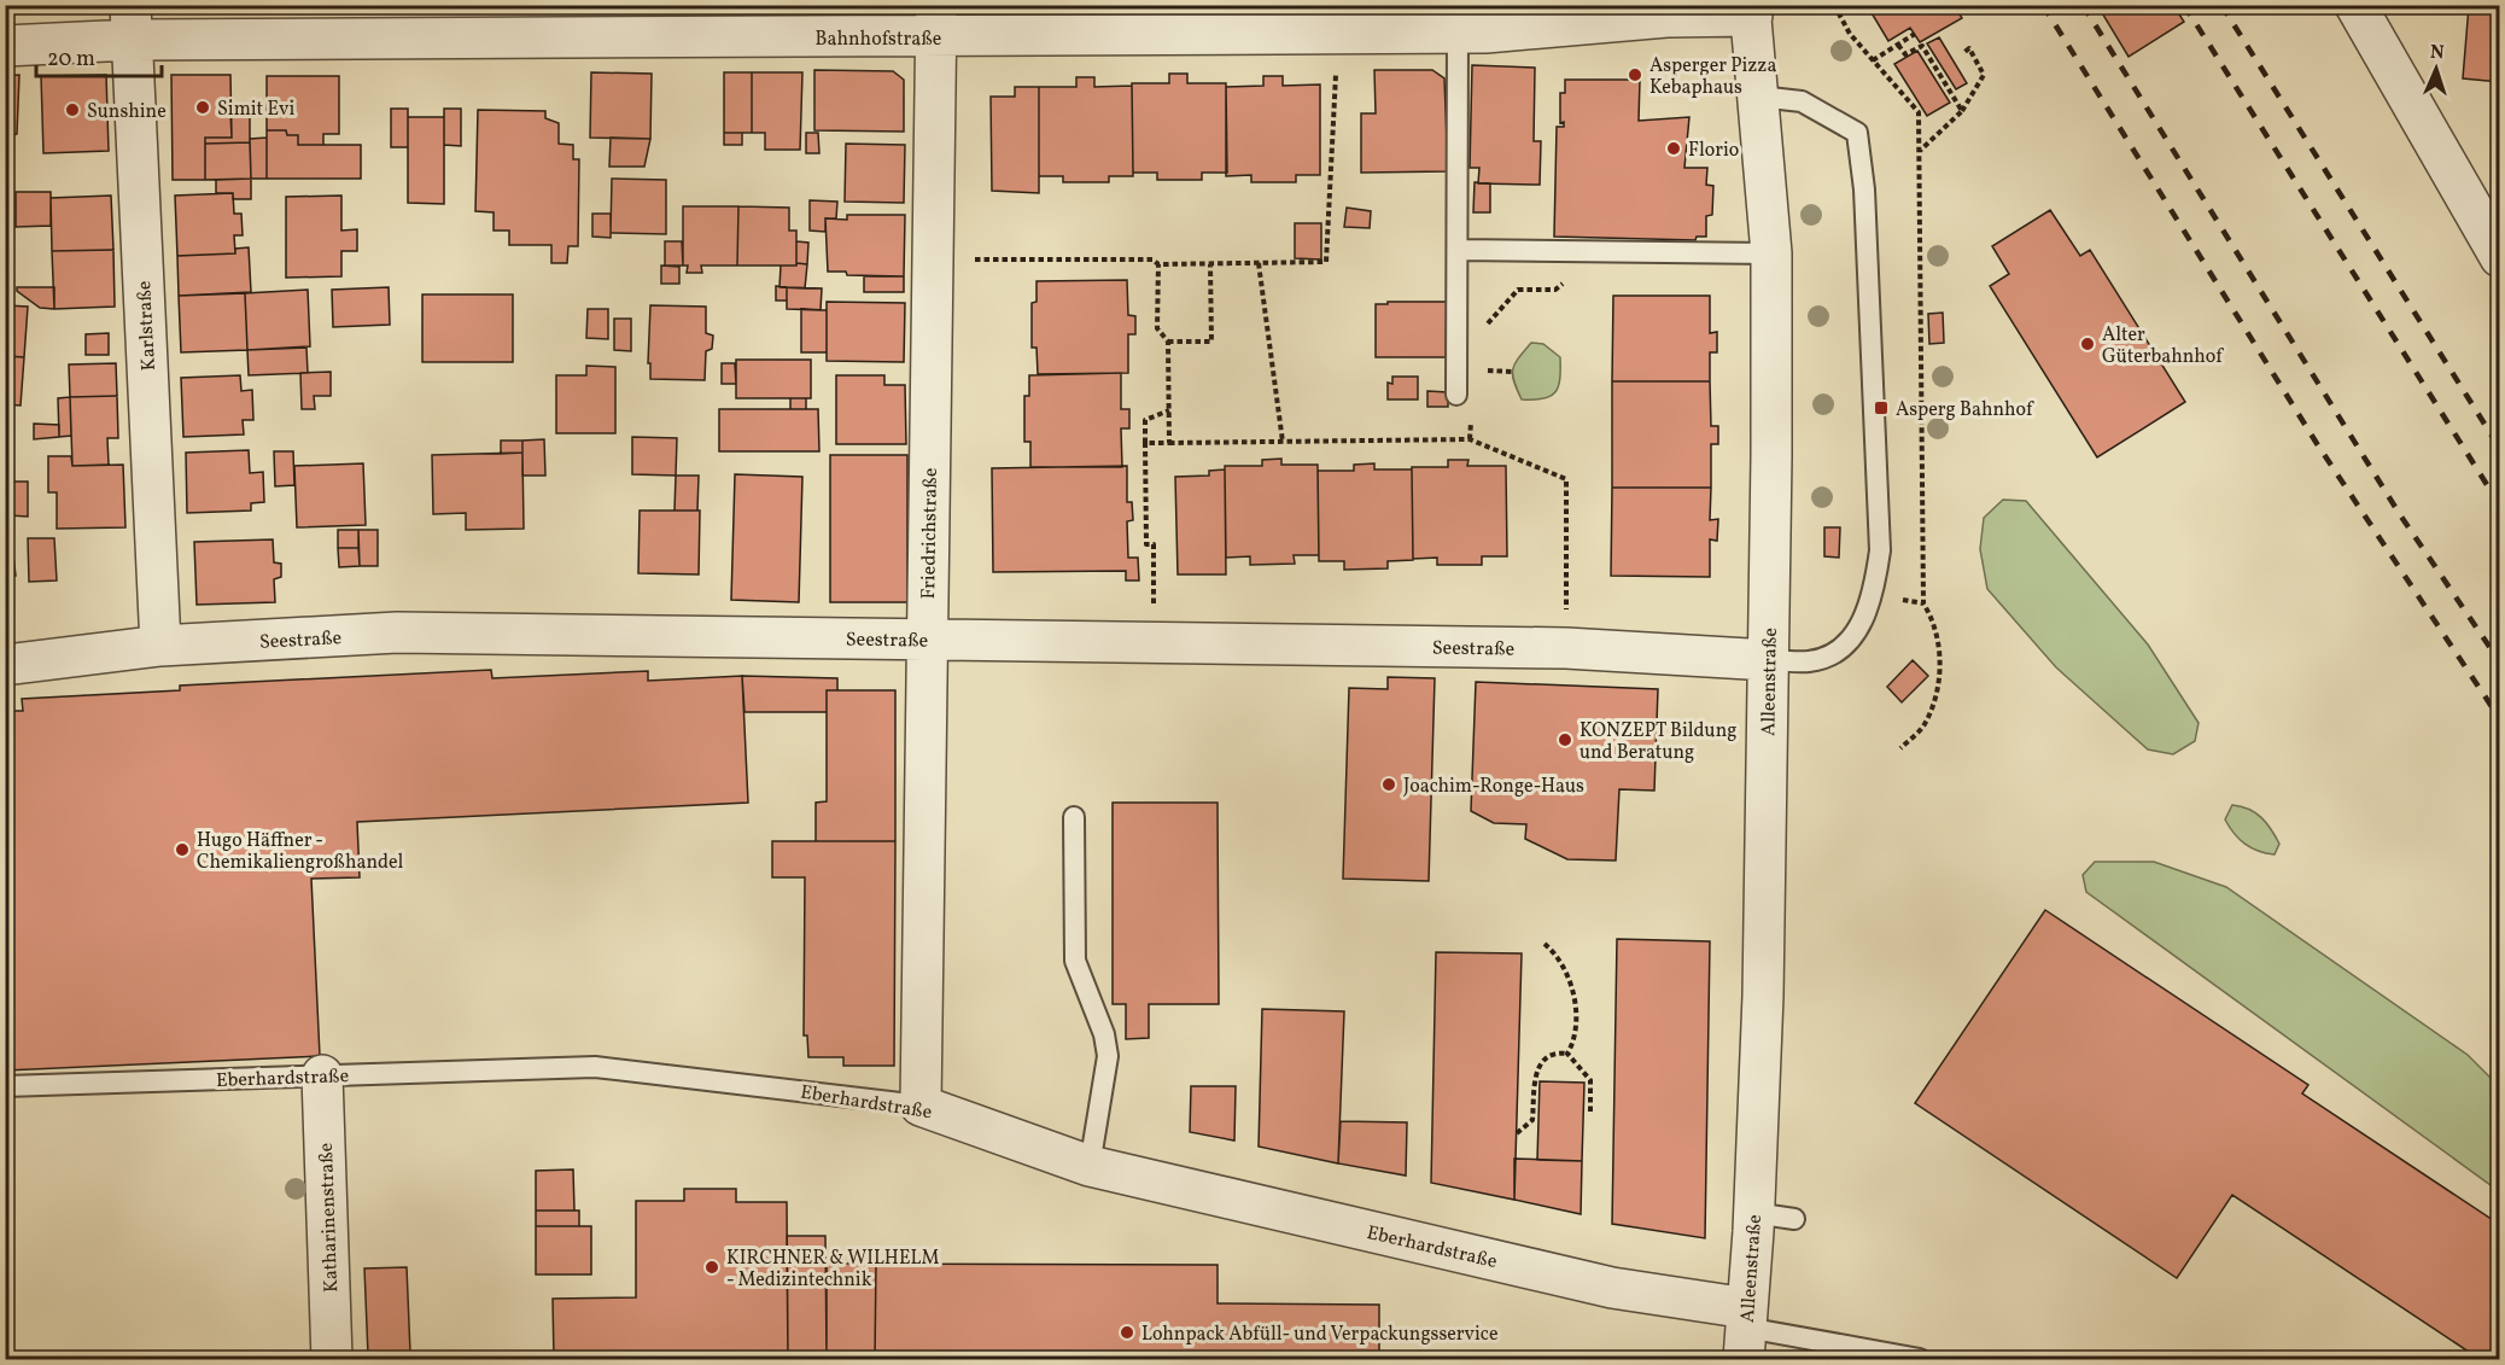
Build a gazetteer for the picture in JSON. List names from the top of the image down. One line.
{"streets":{"street":["Bahnhofstraße","Karlstraße","Friedrichstraße","Seestraße","Alleenstraße","Eberhardstraße","Katharinenstraße"]},"crossings":[["Bahnhofstraße","Karlstraße"],["Bahnhofstraße","Friedrichstraße"],["Bahnhofstraße","Alleenstraße"],["Karlstraße","Seestraße"],["Friedrichstraße","Seestraße"],["Friedrichstraße","Eberhardstraße"],["Seestraße","Alleenstraße"],["Alleenstraße","Eberhardstraße"],["Eberhardstraße","Katharinenstraße"]],"places":{"other":["Asperger Pizza Kebaphaus","Simit Evi","Sunshine","Florio","Alter Güterbahnhof","KONZEPT Bildung und Beratung","Joachim-Ronge-Haus","Hugo Häffner - Chemikaliengroßhandel","KIRCHNER & WILHELM - Medizintechnik","Lohnpack Abfüll- und Verpackungsservice"],"transit":["Asperg Bahnhof"]},"scale_bar":"20 m","north":"top"}
